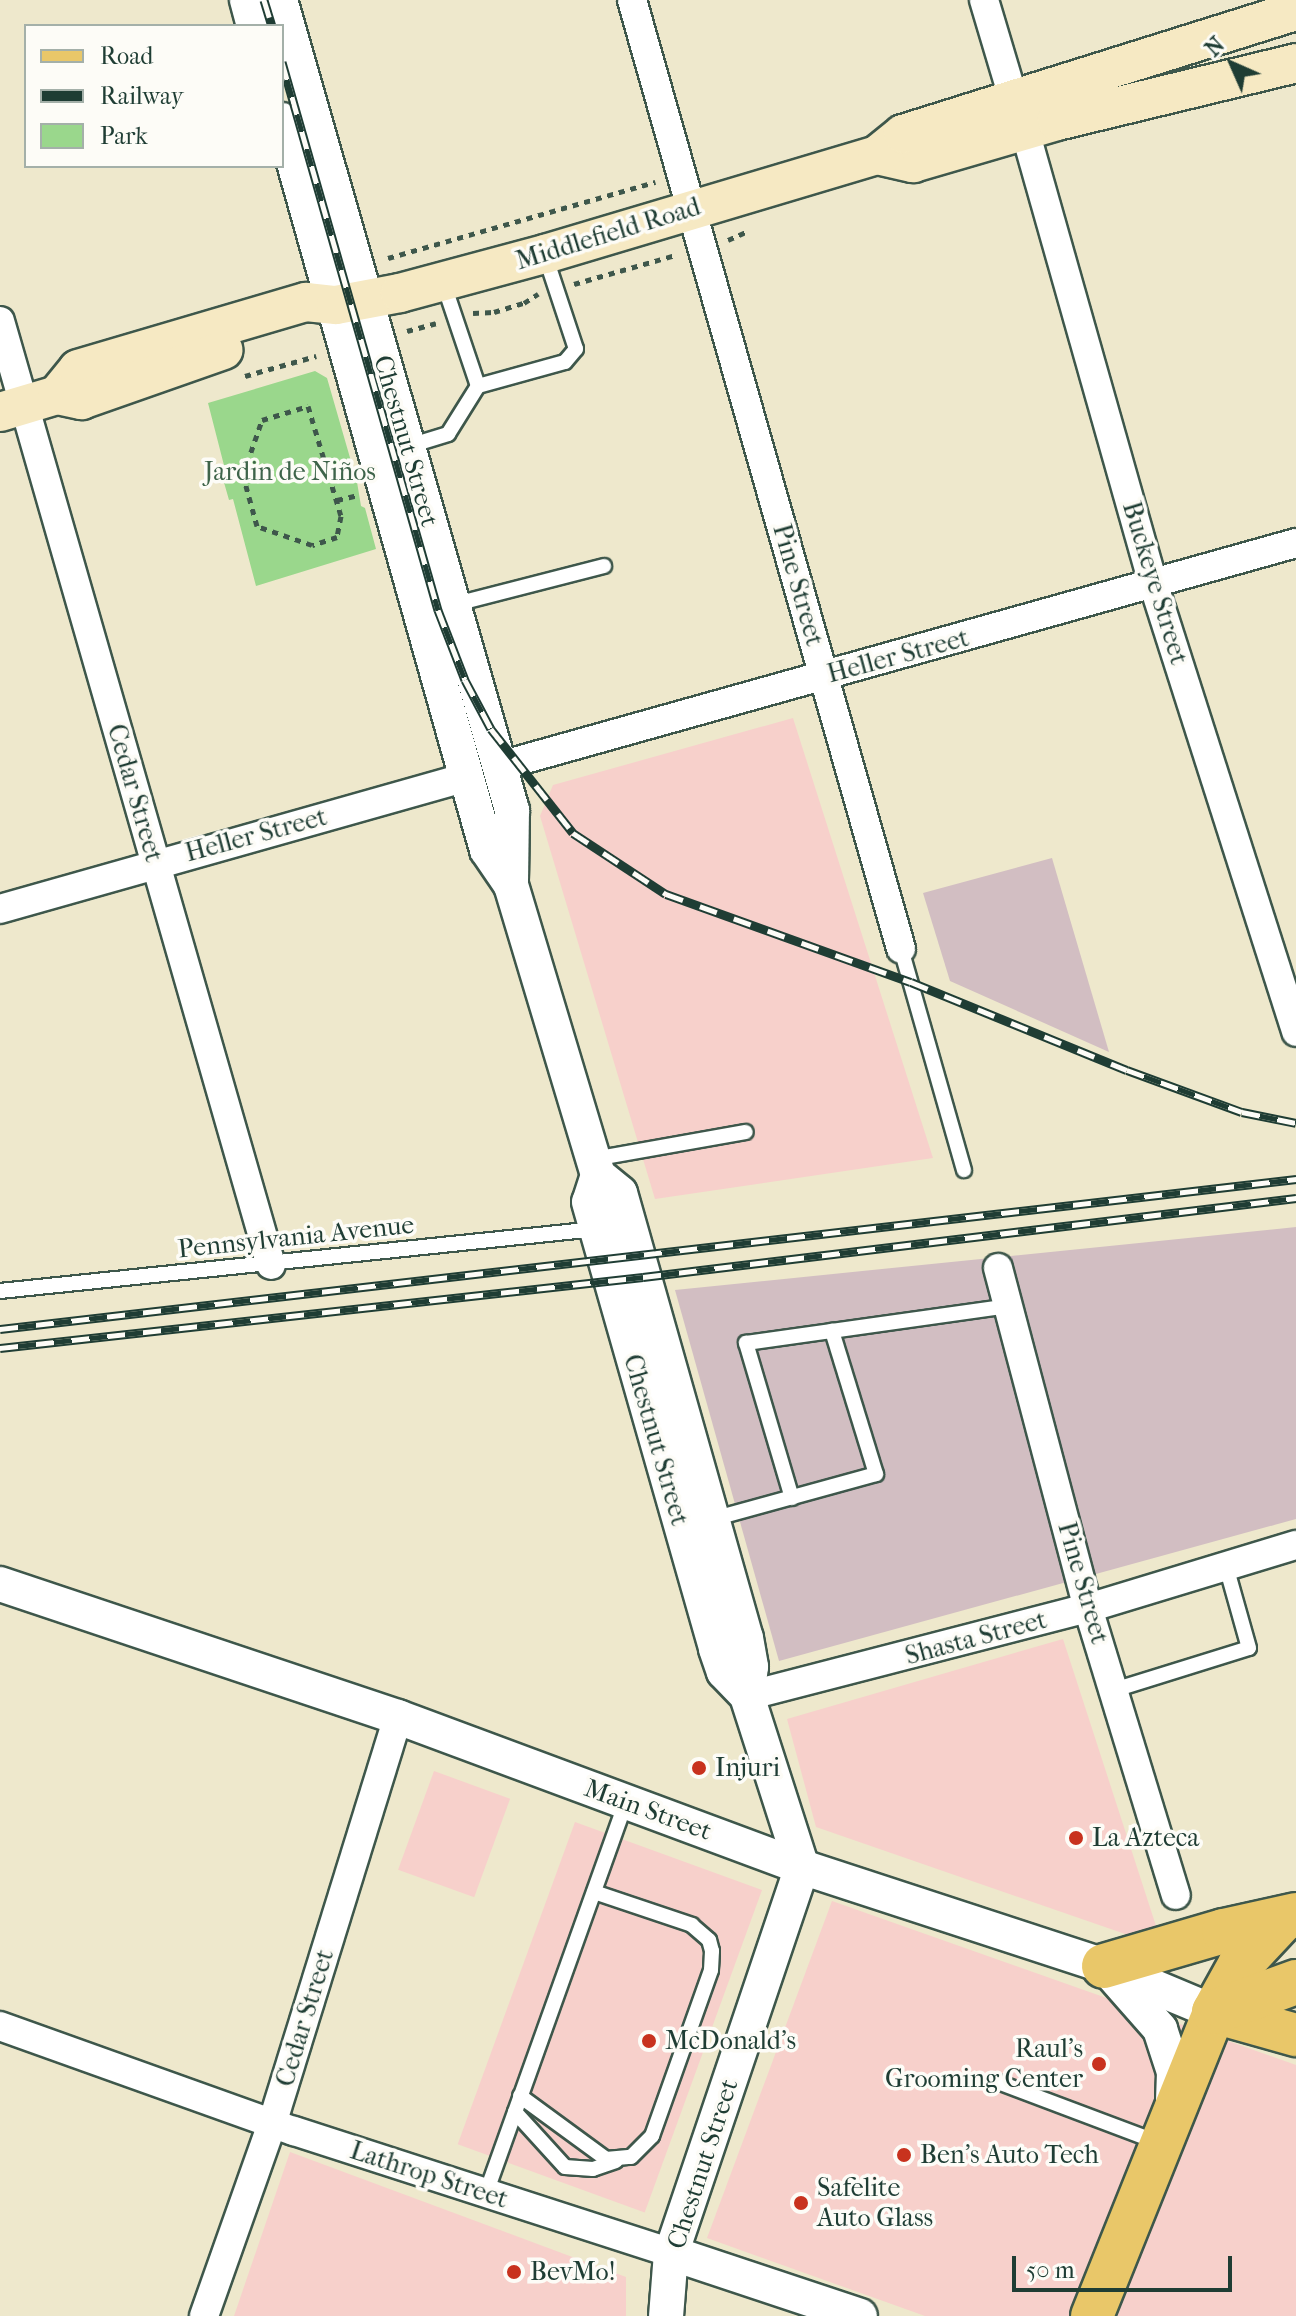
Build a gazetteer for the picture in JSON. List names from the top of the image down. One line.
{"streets":{"main road":["Middlefield Road","Main Street"],"street":["Chestnut Street","Buckeye Street","Pine Street","Heller Street","Cedar Street","Shasta Street","Lathrop Street"],"lane":["Pennsylvania Avenue"]},"crossings":[["Middlefield Road","Chestnut Street"],["Middlefield Road","Buckeye Street"],["Middlefield Road","Pine Street"],["Middlefield Road","Cedar Street"],["Chestnut Street","Heller Street"],["Chestnut Street","Pennsylvania Avenue"],["Chestnut Street","Shasta Street"],["Chestnut Street","Main Street"],["Chestnut Street","Lathrop Street"],["Buckeye Street","Heller Street"],["Pine Street","Heller Street"],["Pine Street","Shasta Street"],["Heller Street","Cedar Street"],["Cedar Street","Pennsylvania Avenue"],["Cedar Street","Main Street"],["Cedar Street","Lathrop Street"]],"parks":["Jardin de Niños"],"places":["Injuri","La Azteca","McDonald's","Raul's Grooming Center","Ben's Auto Tech","Safelite Auto Glass","BevMo!"],"legend":["Road","Railway","Park"],"scale_bar":"50 m","north":"top left"}
